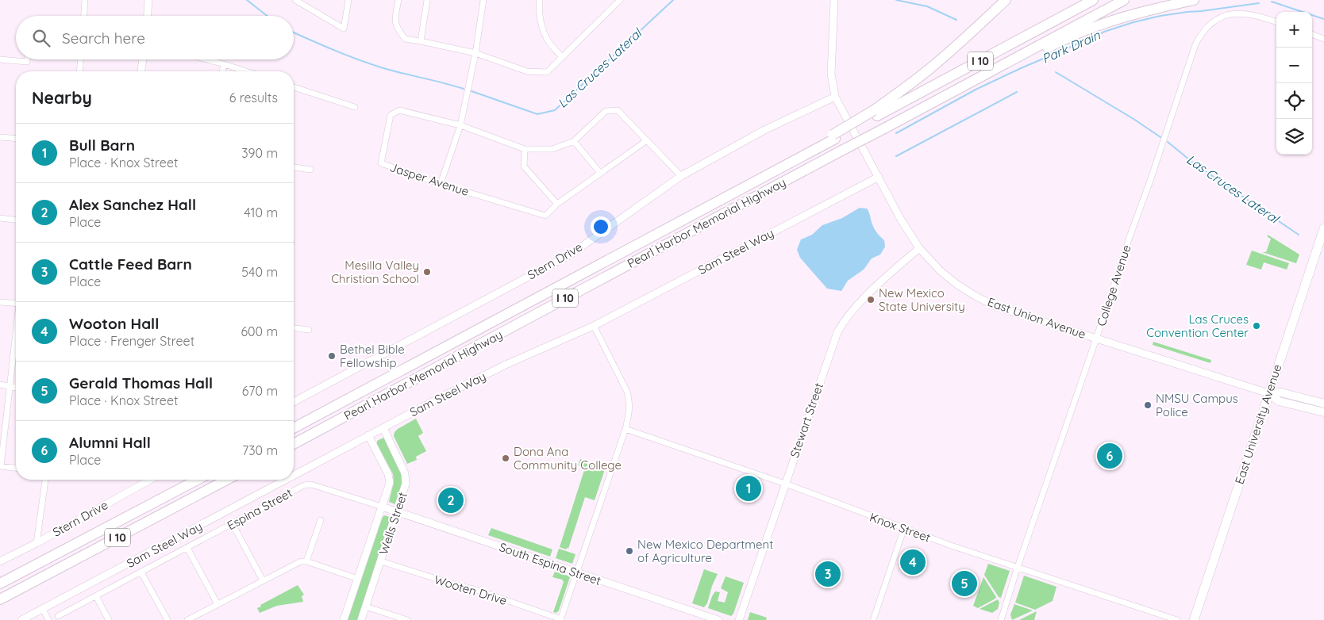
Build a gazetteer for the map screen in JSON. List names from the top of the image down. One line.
{"streets":{"highway":["I 10","Pearl Harbor Memorial Highway"],"main road":["East University Avenue"],"street":["Jasper Avenue","Sam Steel Way","Stern Drive","College Avenue","East Union Avenue","Stewart Street","Espina Street","Wells Street","Knox Street","South Espina Street","Wooten Drive"]},"crossings":[["Jasper Avenue","Stern Drive"],["Sam Steel Way","East Union Avenue"],["Sam Steel Way","Wells Street"],["Stern Drive","East Union Avenue"],["College Avenue","East Union Avenue"],["College Avenue","Knox Street"],["East Union Avenue","Stewart Street"],["East Union Avenue","East University Avenue"],["Stewart Street","Knox Street"],["Espina Street","Wells Street"],["Espina Street","South Espina Street"],["Wells Street","South Espina Street"],["Wells Street","Wooten Drive"]],"water":["Park Drain","Las Cruces Lateral"],"places":["Mesilla Valley Christian School","New Mexico State University","Las Cruces Convention Center","Bethel Bible Fellowship","NMSU Campus Police","Dona Ana Community College","New Mexico Department of Agriculture"],"page":{"map_buttons":["+","−"],"search":"Search here","heading":["Nearby","6 results"],"list":[{"mark":"1","name":"Bull Barn","note":"Place · Knox Street","value":"390 m"},{"mark":"2","name":"Alex Sanchez Hall","note":"Place","value":"410 m"},{"mark":"3","name":"Cattle Feed Barn","note":"Place","value":"540 m"},{"mark":"4","name":"Wooton Hall","note":"Place · Frenger Street","value":"600 m"},{"mark":"5","name":"Gerald Thomas Hall","note":"Place · Knox Street","value":"670 m"},{"mark":"6","name":"Alumni Hall","note":"Place","value":"730 m"}],"pins":["6","1","2","4","3","5"]}}
